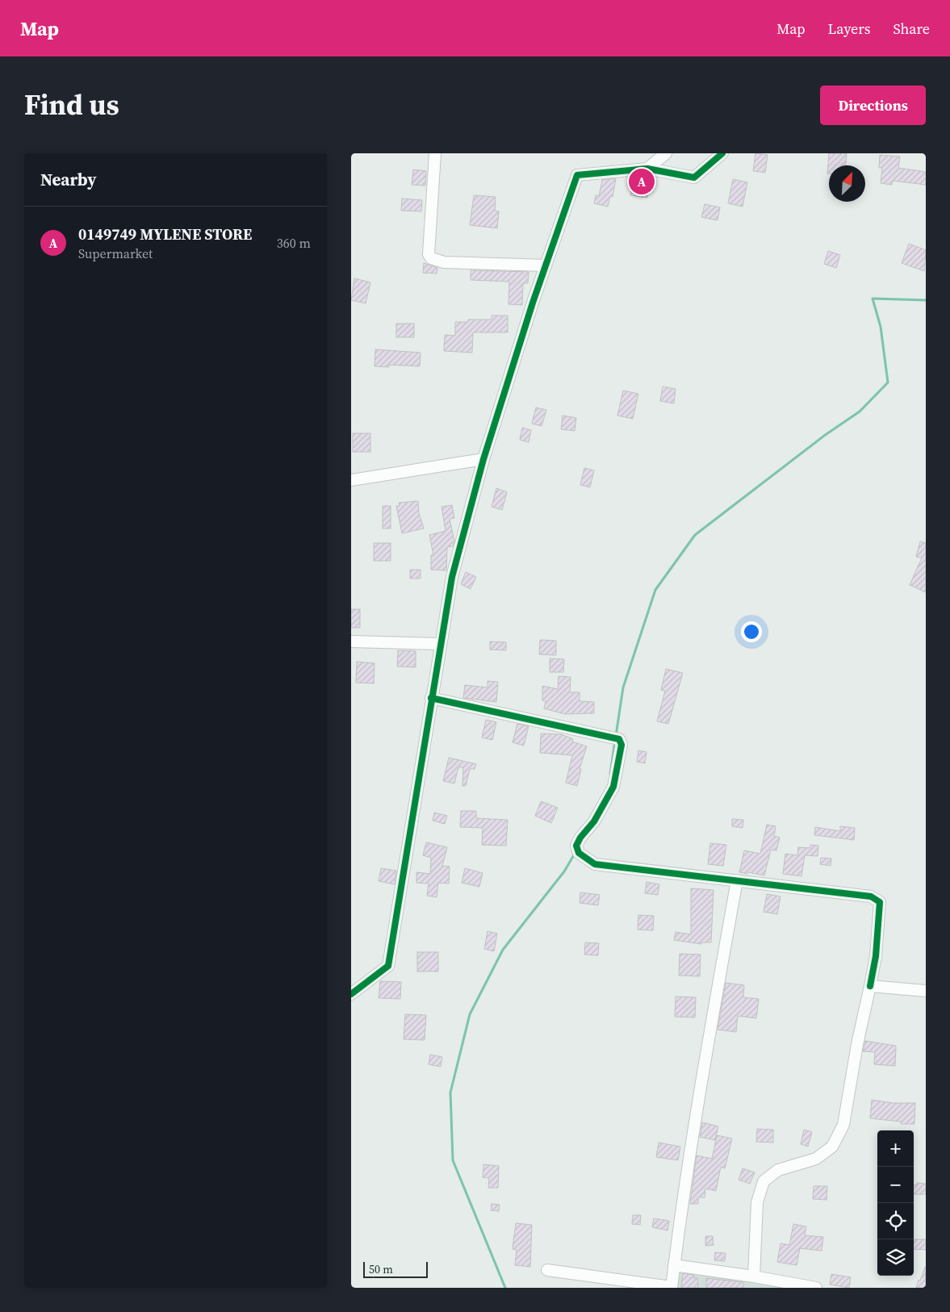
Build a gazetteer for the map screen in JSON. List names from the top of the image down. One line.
{"scale_bar":"50 m","north":"top right","page":{"header":"Map","nav":["Map","Layers","Share"],"title":"Find us","buttons":"Directions","heading":"Nearby","pins":"A","list":[{"mark":"A","name":"0149749 MYLENE STORE","note":"Supermarket","value":"360 m"}],"map_buttons":["+","−"],"scale":"50 m"}}
